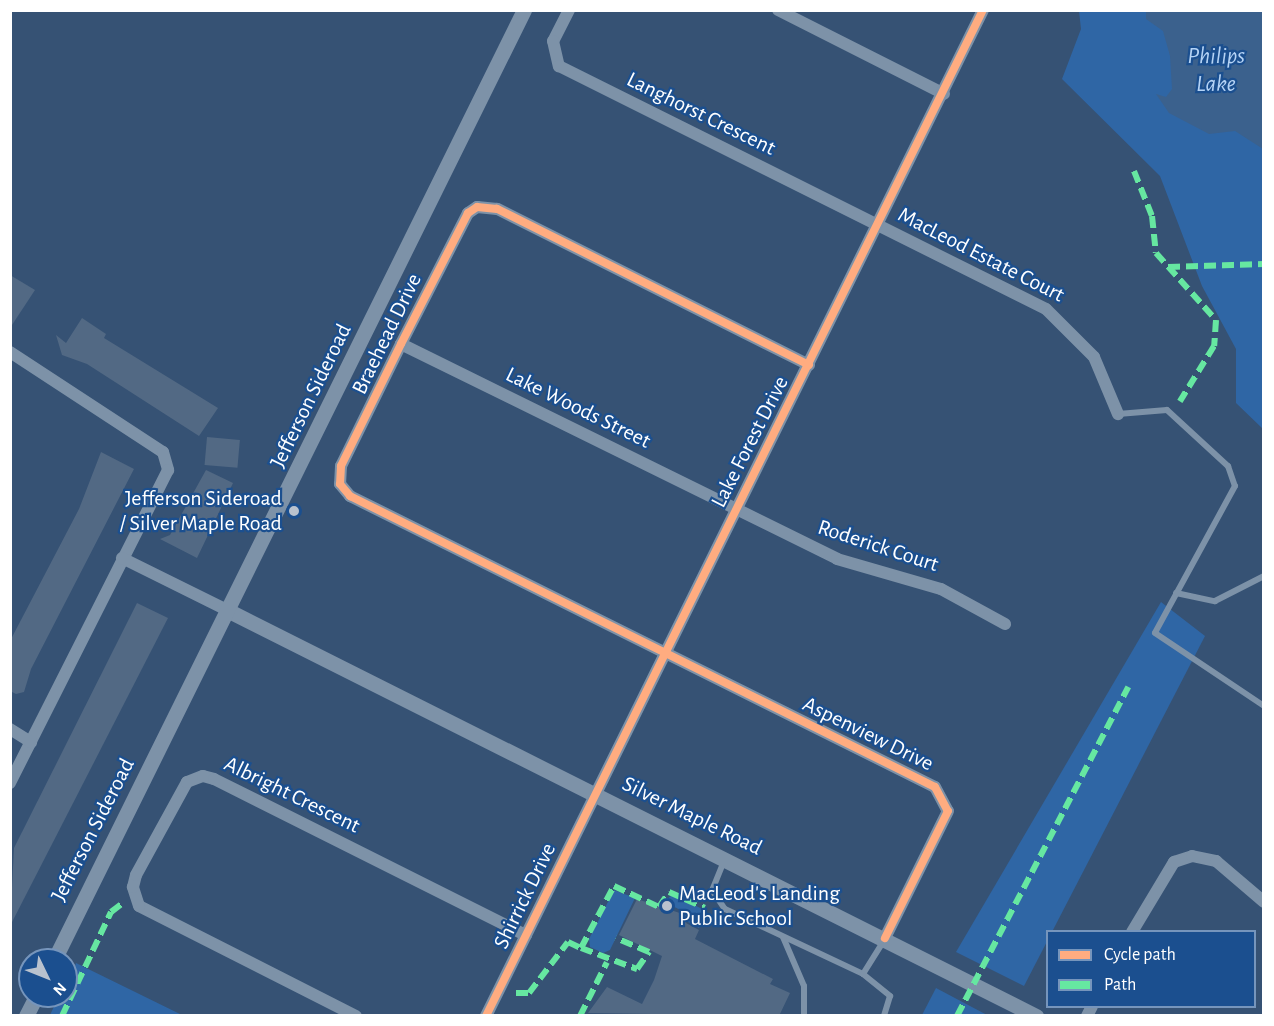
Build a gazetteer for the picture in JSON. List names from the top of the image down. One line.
{"streets":{"street":["Langhorst Crescent","MacLeod Estate Court","Braehead Drive","Jefferson Sideroad","Lake Woods Street","Lake Forest Drive","Roderick Court","Aspenview Drive","Albright Crescent","Silver Maple Road","Shirrick Drive"]},"crossings":[["Langhorst Crescent","MacLeod Estate Court"],["Langhorst Crescent","Lake Forest Drive"],["MacLeod Estate Court","Lake Forest Drive"],["Braehead Drive","Lake Woods Street"],["Braehead Drive","Lake Forest Drive"],["Braehead Drive","Aspenview Drive"],["Jefferson Sideroad","Silver Maple Road"],["Lake Woods Street","Lake Forest Drive"],["Lake Woods Street","Roderick Court"],["Lake Forest Drive","Roderick Court"],["Lake Forest Drive","Aspenview Drive"],["Lake Forest Drive","Silver Maple Road"],["Lake Forest Drive","Shirrick Drive"],["Aspenview Drive","Silver Maple Road"],["Albright Crescent","Shirrick Drive"],["Silver Maple Road","Shirrick Drive"]],"water":["Philips Lake"],"places":["Jefferson Sideroad / Silver Maple Road","MacLeod's Landing Public School"],"legend":["Cycle path","Path"],"north":"bottom right"}
